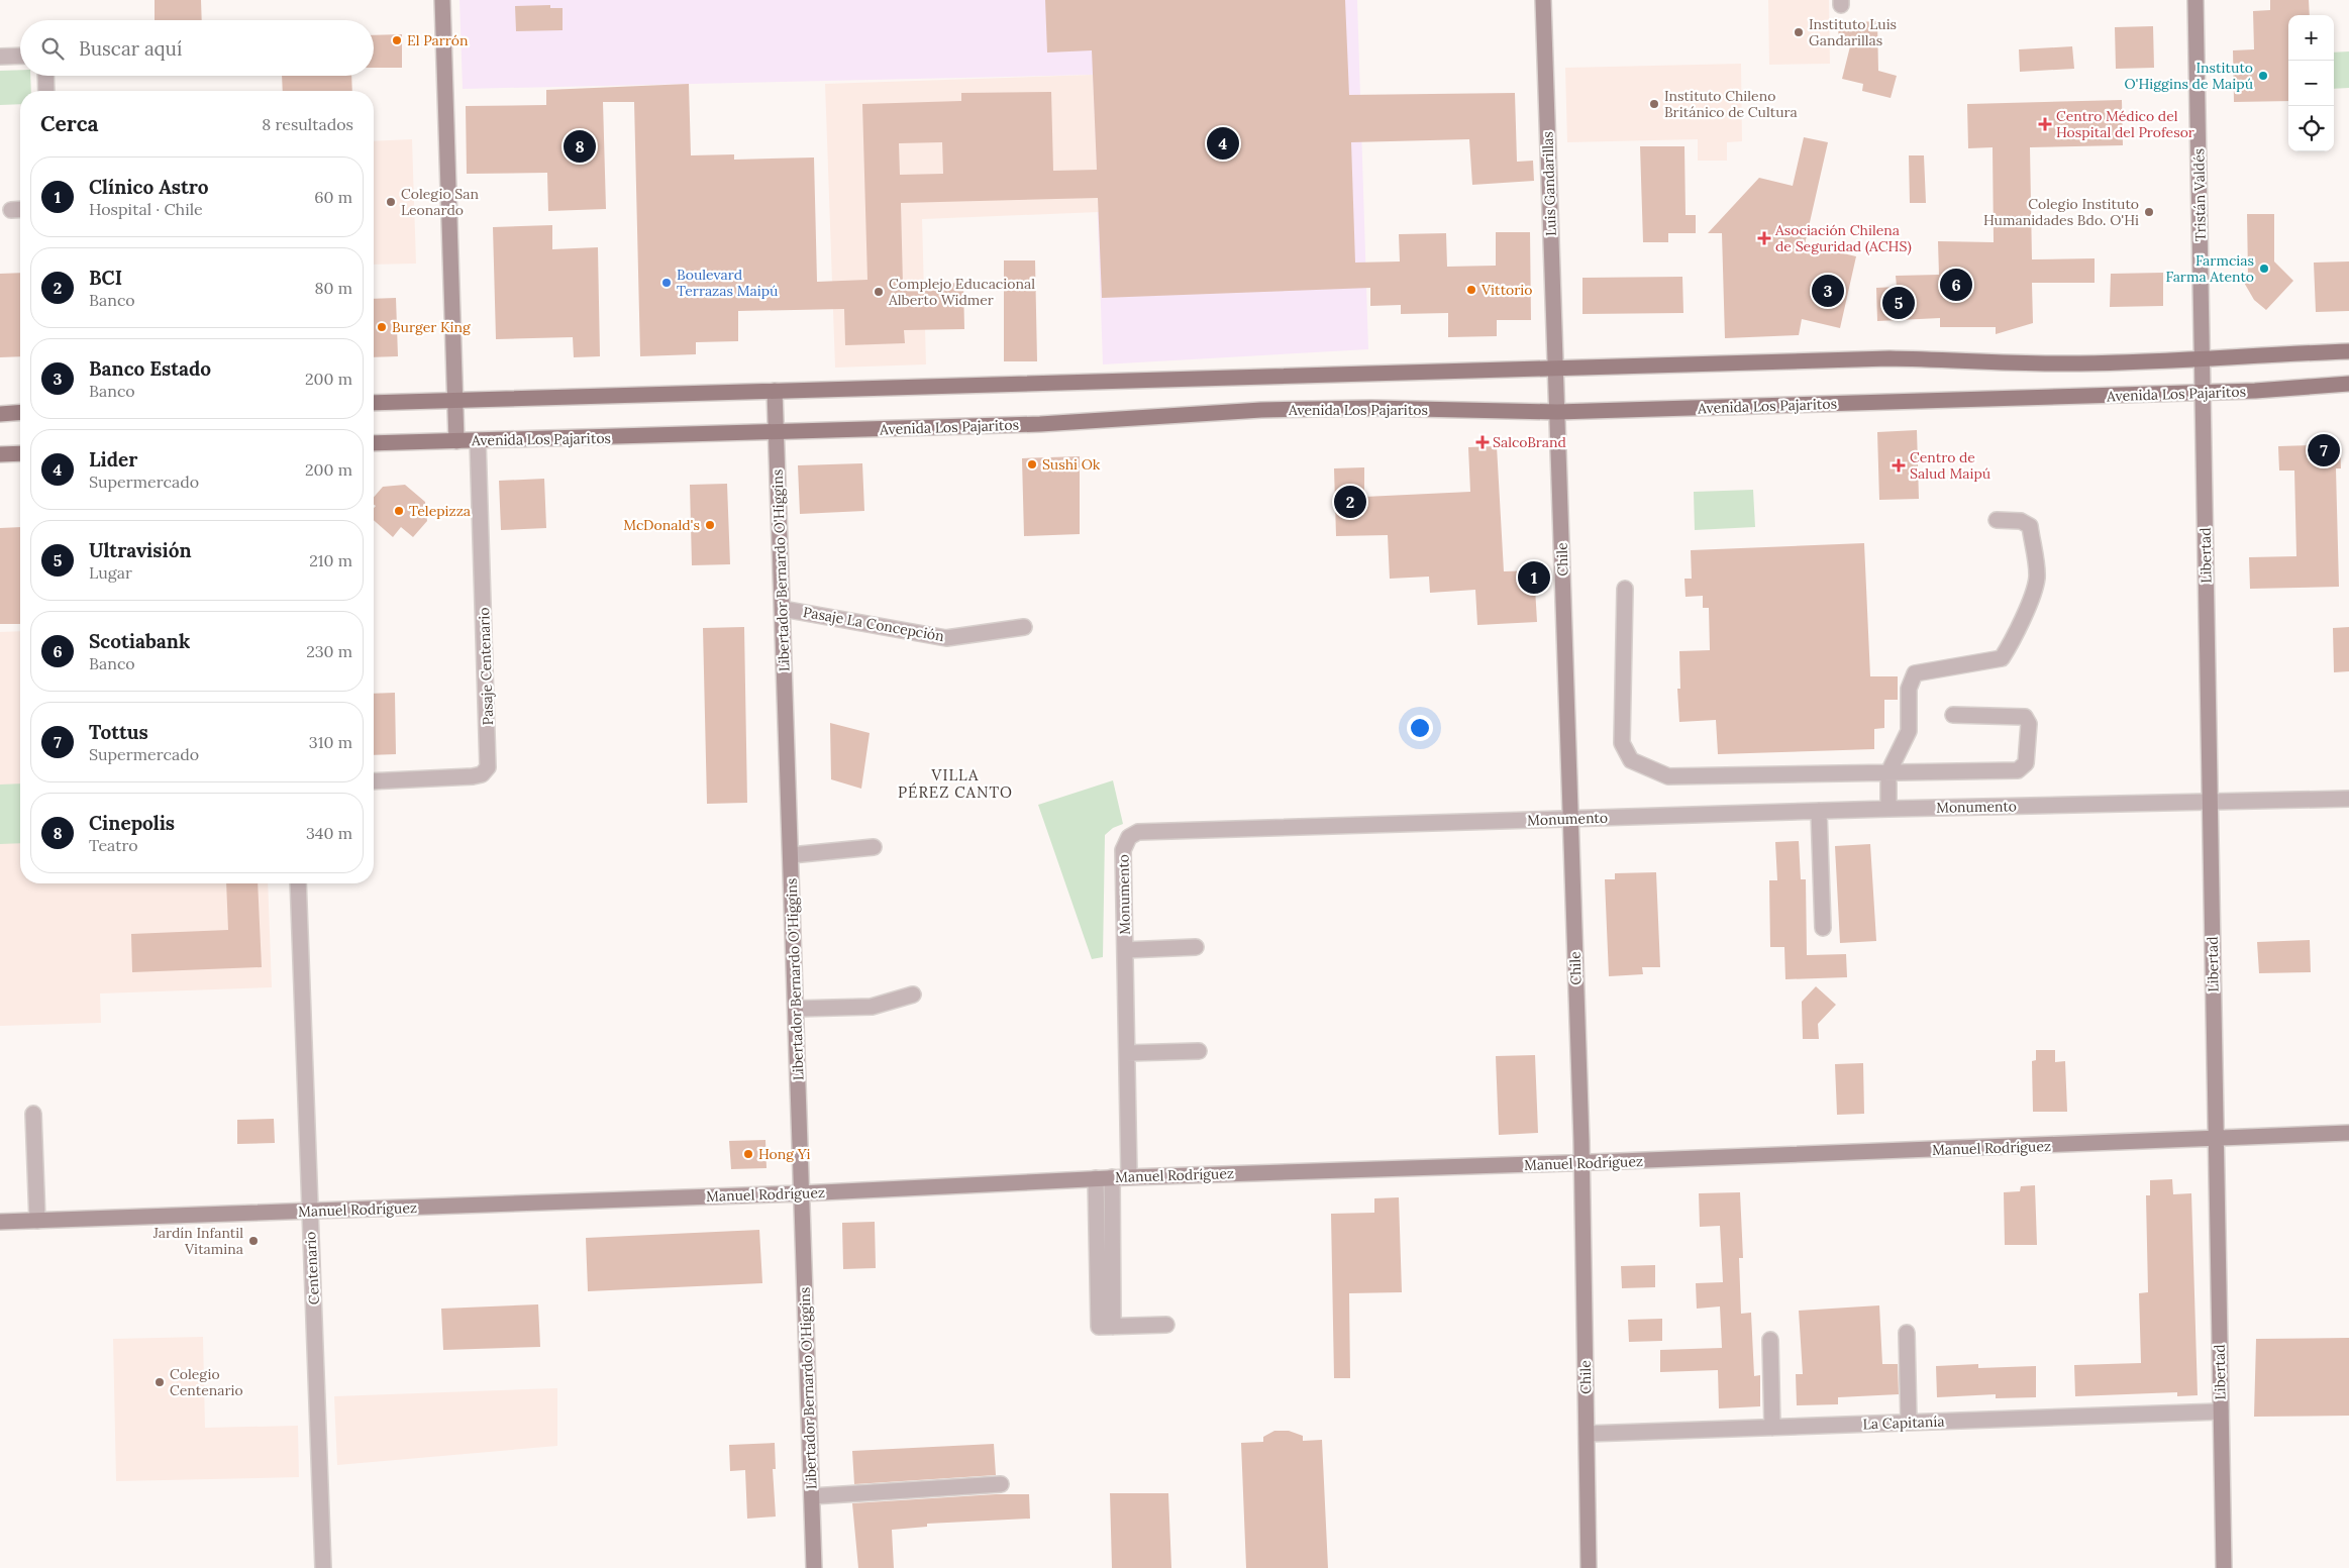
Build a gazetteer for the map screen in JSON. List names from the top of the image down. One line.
{"streets":{"main road":["Avenida Los Pajaritos"],"street":["Luis Gandarillas","Tristán Valdés","Libertad","Chile","Libertador Bernardo O'Higgins","Pasaje La Concepción","Pasaje Centenario","Monumento","Manuel Rodríguez","Centenario","La Capitanía"]},"crossings":[["Luis Gandarillas","Chile"],["Tristán Valdés","Libertad"],["Avenida Los Pajaritos","Libertad"],["Avenida Los Pajaritos","Chile"],["Avenida Los Pajaritos","Libertador Bernardo O'Higgins"],["Avenida Los Pajaritos","Pasaje Centenario"],["Libertad","Monumento"],["Libertad","Manuel Rodríguez"],["Libertad","La Capitanía"],["Chile","Monumento"],["Chile","Manuel Rodríguez"],["Chile","La Capitanía"],["Libertador Bernardo O'Higgins","Pasaje La Concepción"],["Libertador Bernardo O'Higgins","Manuel Rodríguez"],["Monumento","Manuel Rodríguez"],["Manuel Rodríguez","Centenario"]],"districts":["VILLA PÉREZ CANTO"],"places":{"other":["Instituto Luis Gandarillas","El Parrón","Instituto O'Higgins de Maipú","Instituto Chileno Británico de Cultura","Colegio San Leonardo","Colegio Instituto Humanidades Bdo. O'Hi","Farmcias Farma Atento","Boulevard Terrazas Maipú","Vittorio","Complejo Educacional Alberto Widmer","Burger King","Sushi Ok","Telepizza","McDonald's","Hong Yi","Jardín Infantil Vitamina","Colegio Centenario"],"health":["Centro Médico del Hospital del Profesor","Asociación Chilena de Seguridad (ACHS)","SalcoBrand","Centro de Salud Maipú"]},"page":{"map_buttons":["+","−"],"search":"Buscar aquí","heading":["Cerca","8 resultados"],"pins":["4","8","6","3","5","7","2","1"],"list":[{"mark":"1","name":"Clínico Astro","note":"Hospital · Chile","value":"60 m"},{"mark":"2","name":"BCI","note":"Banco","value":"80 m"},{"mark":"3","name":"Banco Estado","note":"Banco","value":"200 m"},{"mark":"4","name":"Lider","note":"Supermercado","value":"200 m"},{"mark":"5","name":"Ultravisión","note":"Lugar","value":"210 m"},{"mark":"6","name":"Scotiabank","note":"Banco","value":"230 m"},{"mark":"7","name":"Tottus","note":"Supermercado","value":"310 m"},{"mark":"8","name":"Cinepolis","note":"Teatro","value":"340 m"}]}}
